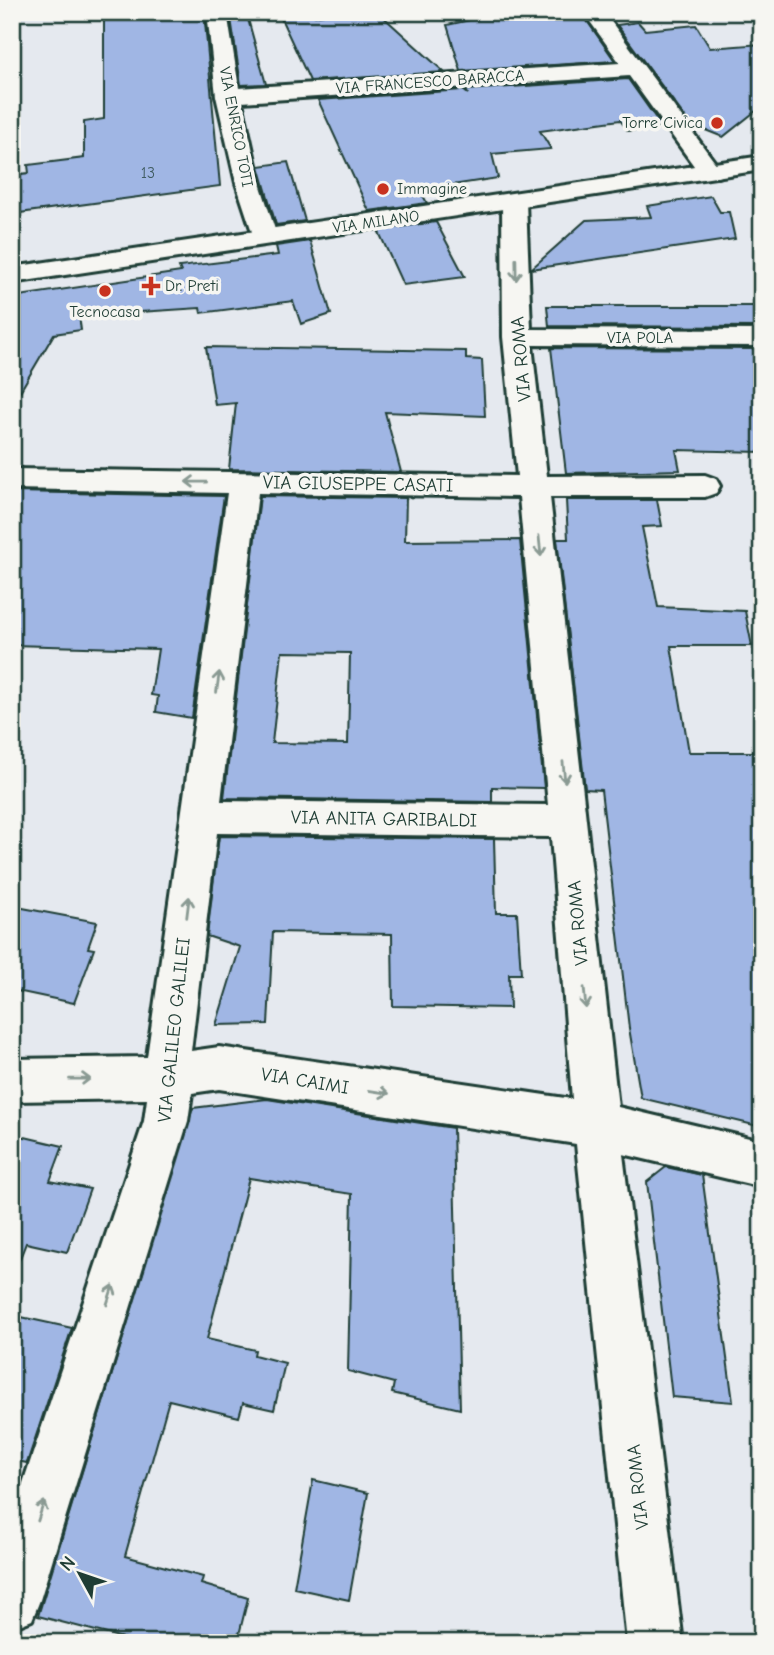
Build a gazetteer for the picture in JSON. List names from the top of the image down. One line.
{"streets":{"street":["VIA FRANCESCO BARACCA","VIA ENRICO TOTI","VIA MILANO","VIA POLA","VIA ROMA","VIA GIUSEPPE CASATI","VIA ANITA GARIBALDI","VIA GALILEO GALILEI","VIA CAIMI"]},"crossings":[["VIA FRANCESCO BARACCA","VIA ENRICO TOTI"],["VIA ENRICO TOTI","VIA MILANO"],["VIA MILANO","VIA ROMA"],["VIA POLA","VIA ROMA"],["VIA ROMA","VIA GIUSEPPE CASATI"],["VIA ROMA","VIA ANITA GARIBALDI"],["VIA ROMA","VIA CAIMI"],["VIA GIUSEPPE CASATI","VIA GALILEO GALILEI"],["VIA ANITA GARIBALDI","VIA GALILEO GALILEI"],["VIA GALILEO GALILEI","VIA CAIMI"]],"one_way":["VIA ROMA","VIA GALILEO GALILEI","VIA CAIMI"],"places":{"other":["Torre Civica","Immagine","Tecnocasa"],"health":["Dr. Preti"]},"house_numbers":["13"],"north":"top left"}
